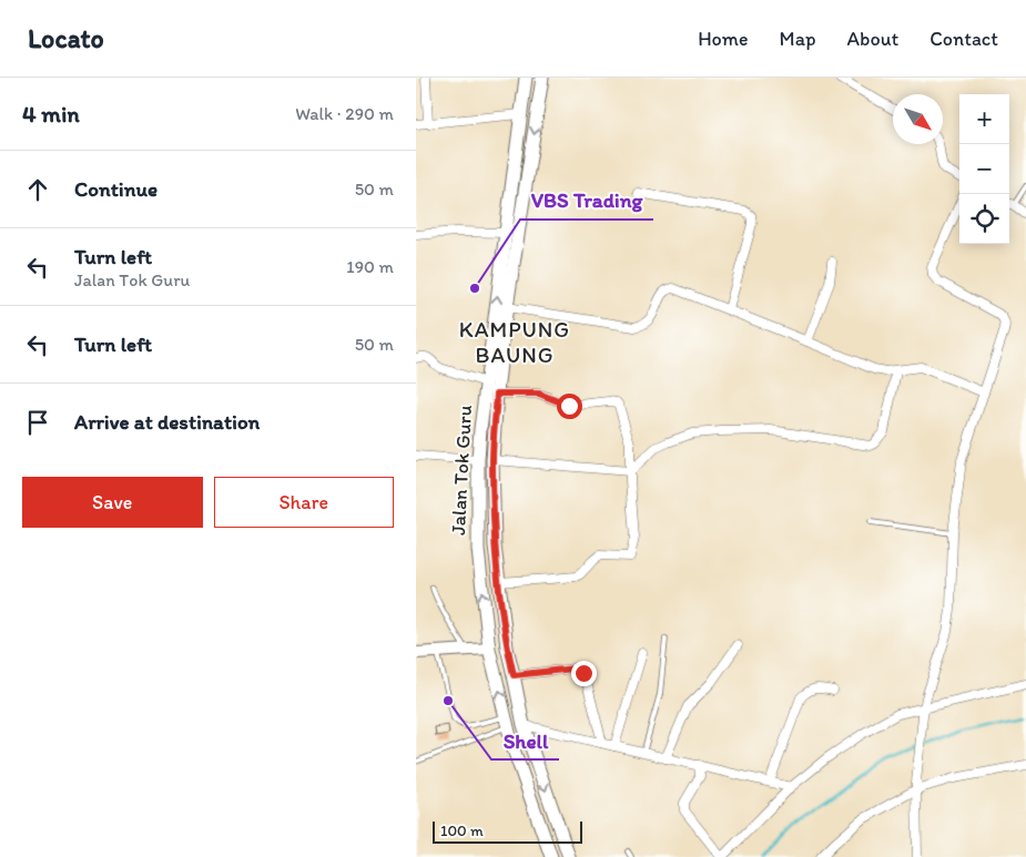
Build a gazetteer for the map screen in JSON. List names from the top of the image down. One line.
{"streets":{"main road":["Jalan Tok Guru"]},"districts":["KAMPUNG BAUNG"],"places":["VBS Trading","Shell"],"scale_bar":"100 m","north":"bottom right","page":{"header":"Locato","nav":["Home","Map","About","Contact"],"heading":["4 min","Walk · 290 m"],"map_buttons":["+","−"],"list":[["Continue","50 m"],["Turn left","Jalan Tok Guru","190 m"],["Turn left","50 m"],"Arrive at destination"],"buttons":["Save","Share"],"scale":"100 m"}}
